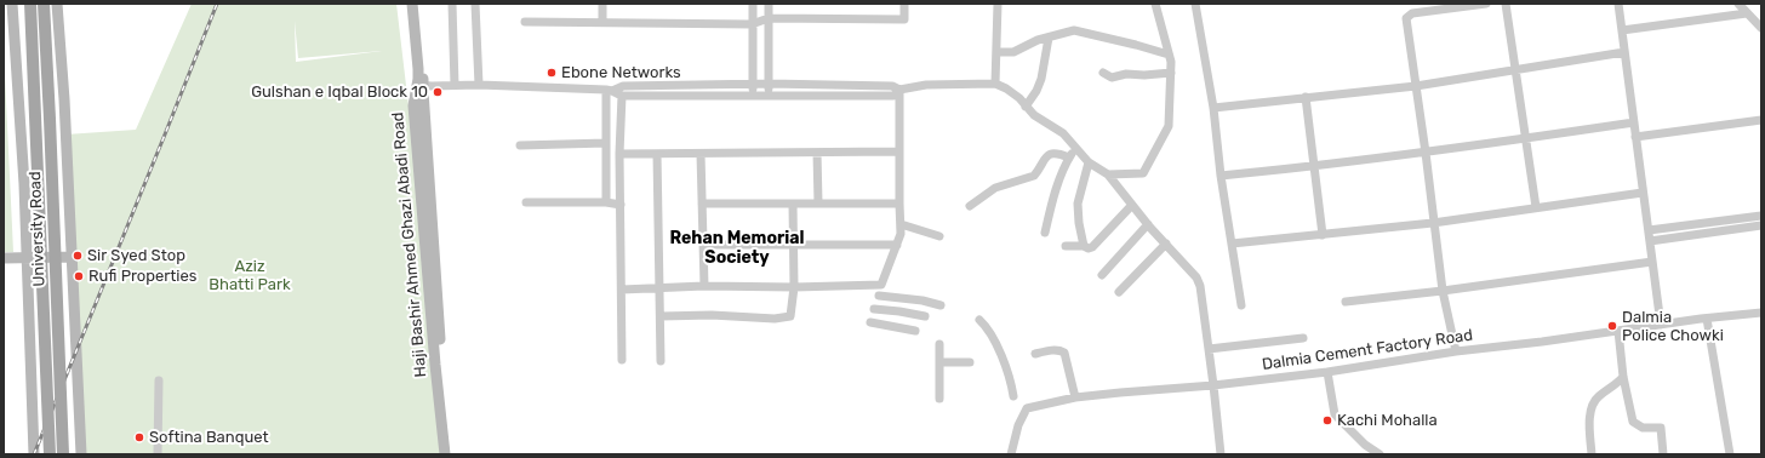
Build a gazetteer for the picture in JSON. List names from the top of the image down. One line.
{"streets":{"main road":["University Road"],"street":["Haji Bashir Ahmed Ghazi Abadi Road","Dalmia Cement Factory Road"]},"districts":["Rehan Memorial Society"],"parks":["Aziz Bhatti Park"],"places":["Ebone Networks","Gulshan e Iqbal Block 10","Sir Syed Stop","Rufi Properties","Dalmia Police Chowki","Kachi Mohalla","Softina Banquet"]}
